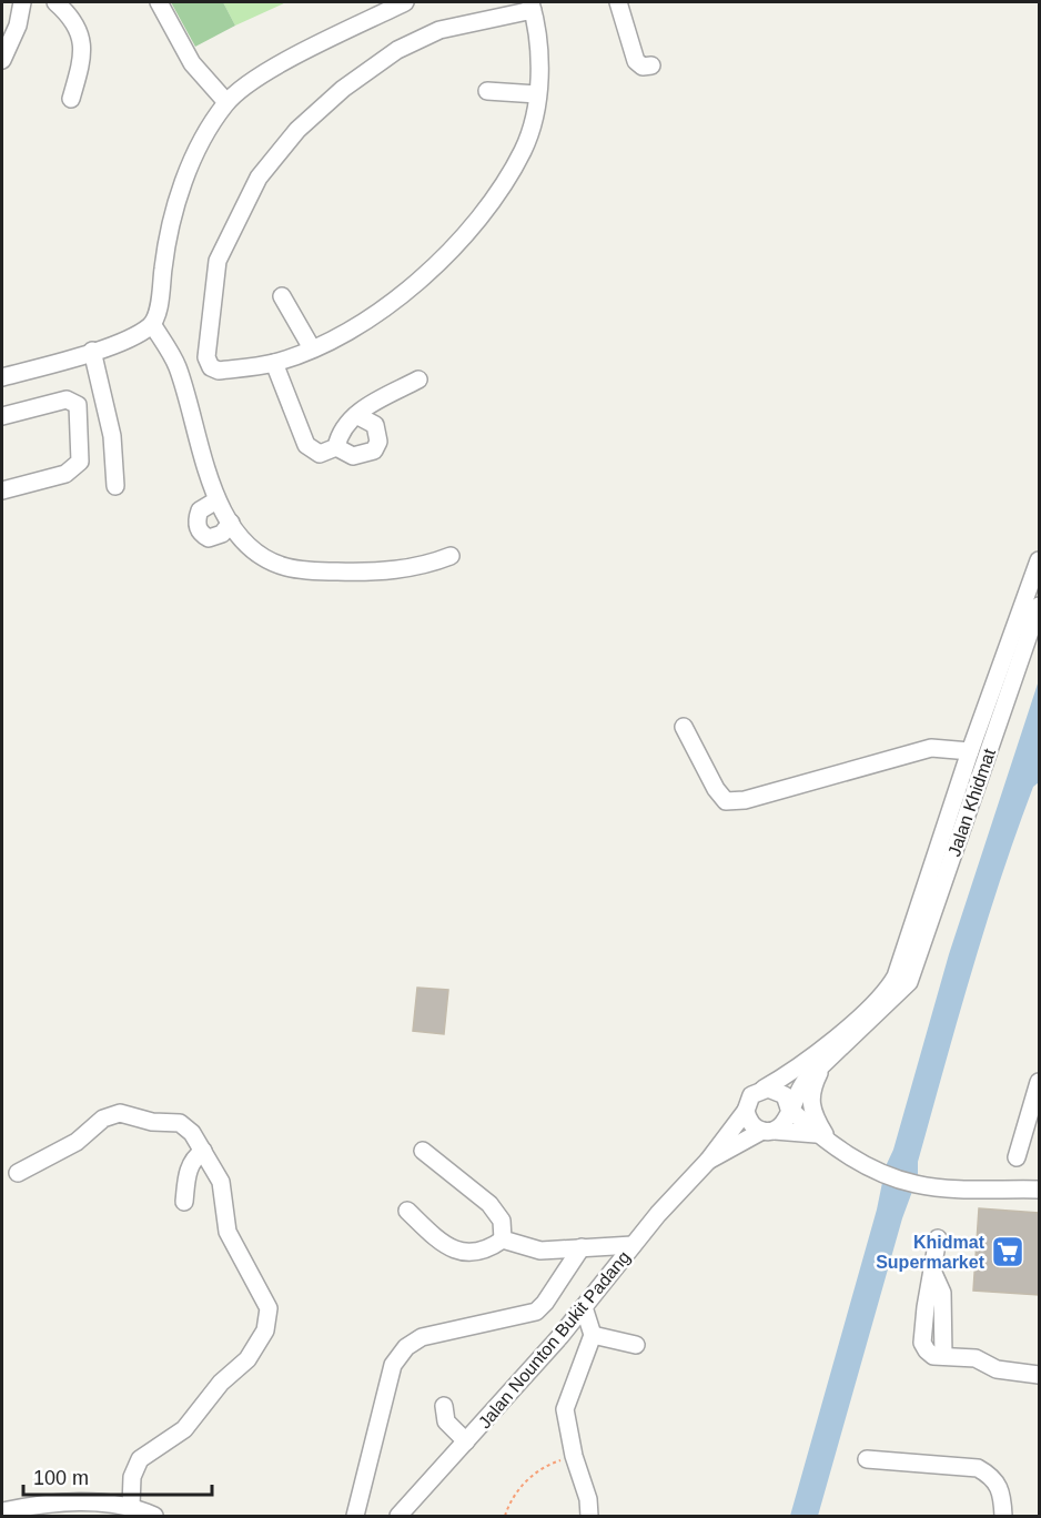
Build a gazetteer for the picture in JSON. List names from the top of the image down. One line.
{"streets":{"street":["Jalan Khidmat","Jalan Nounton Bukit Padang"]},"crossings":[["Jalan Khidmat","Jalan Nounton Bukit Padang"]],"places":{"supermarket":["Khidmat Supermarket"]},"scale_bar":"100 m"}
